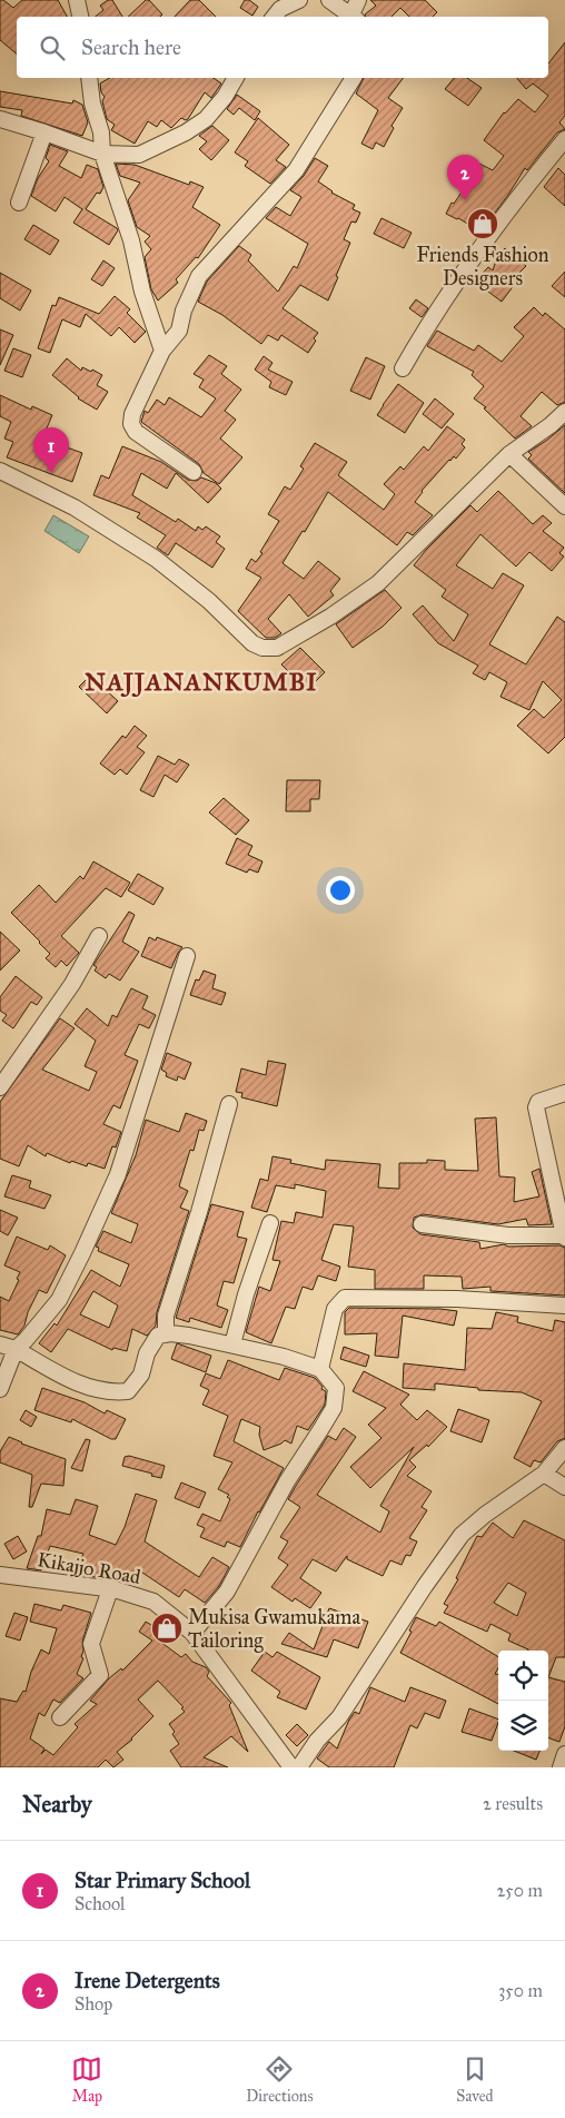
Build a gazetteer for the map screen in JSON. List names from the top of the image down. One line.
{"streets":{"street":["Kikajjo Road"]},"districts":["NAJJANANKUMBI"],"places":{"shop":["Friends Fashion Designers","Mukisa Gwamukama Tailoring"]},"page":{"search":"Search here","pins":["2","1"],"heading":["Nearby","2 results"],"list":[{"mark":"1","name":"Star Primary School","note":"School","value":"250 m"},{"mark":"2","name":"Irene Detergents","note":"Shop","value":"350 m"}],"nav":["Map","Directions","Saved"]}}
